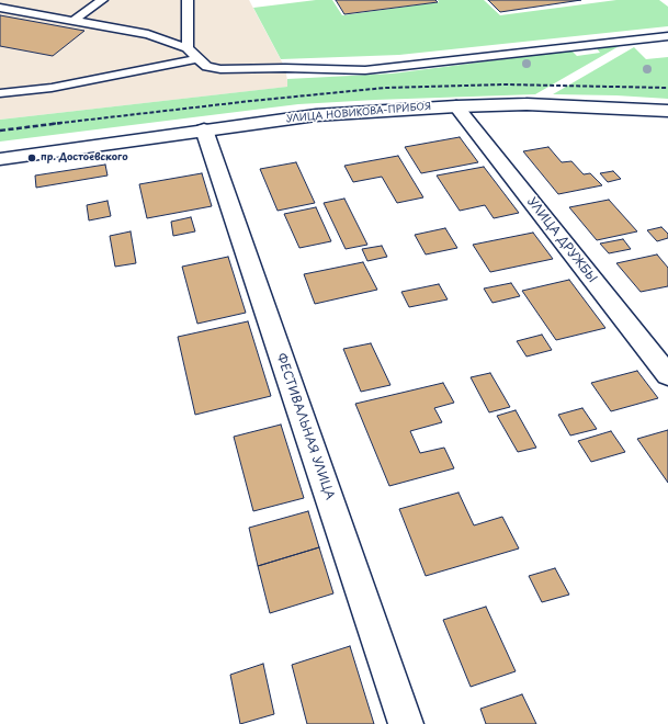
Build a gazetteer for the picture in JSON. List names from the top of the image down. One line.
{"streets":{"street":["УЛИЦА НОВИКОВА-ПРИБОЯ","УЛИЦА ДРУЖБЫ","ФЕСТИВАЛЬНАЯ УЛИЦА"]},"crossings":[["УЛИЦА НОВИКОВА-ПРИБОЯ","УЛИЦА ДРУЖБЫ"],["УЛИЦА НОВИКОВА-ПРИБОЯ","ФЕСТИВАЛЬНАЯ УЛИЦА"]],"places":["пр. Достоевского"]}
